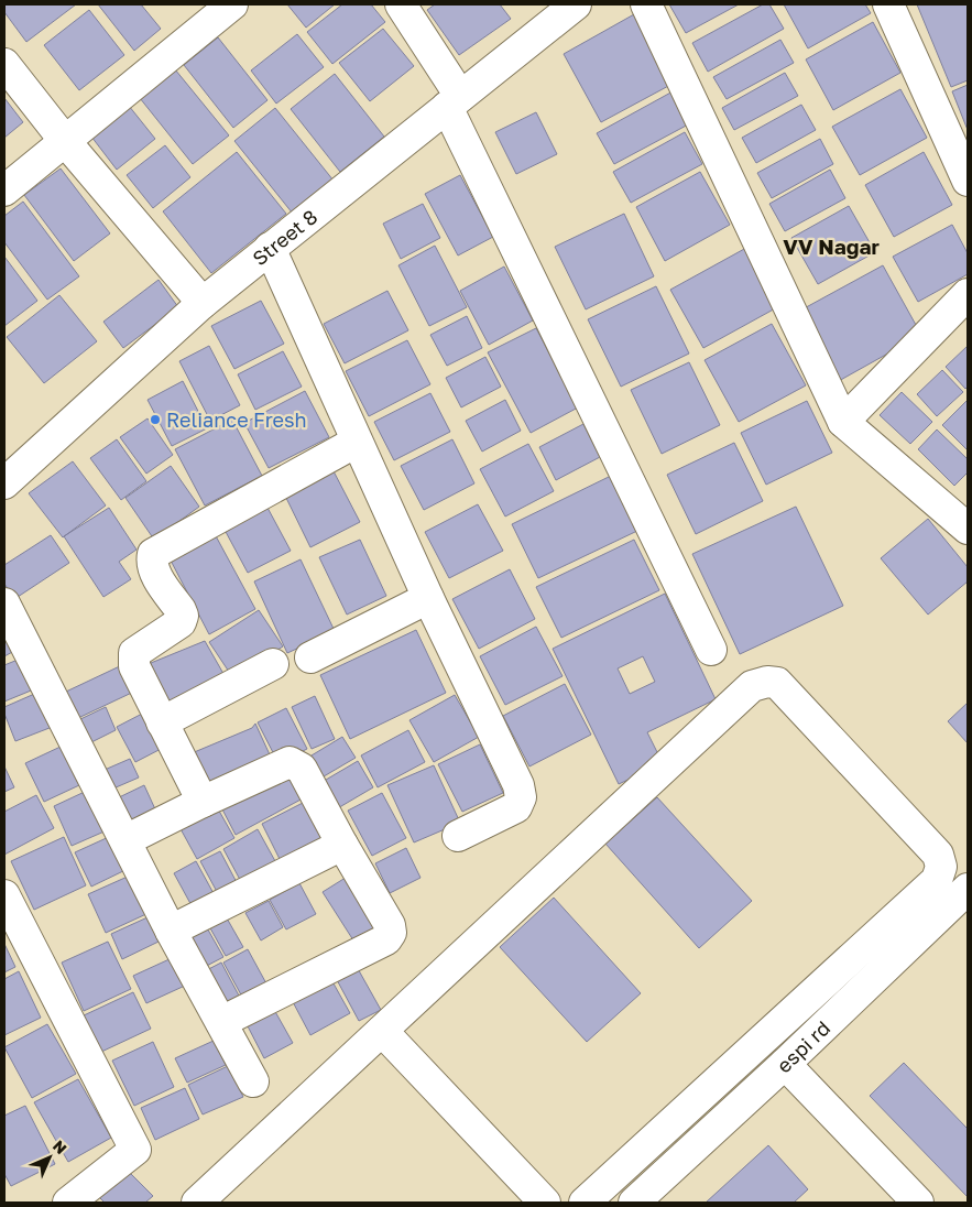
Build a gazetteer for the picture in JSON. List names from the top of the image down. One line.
{"streets":{"street":["Street 8","espi rd"]},"districts":["VV Nagar"],"places":["Reliance Fresh"],"north":"top right"}
